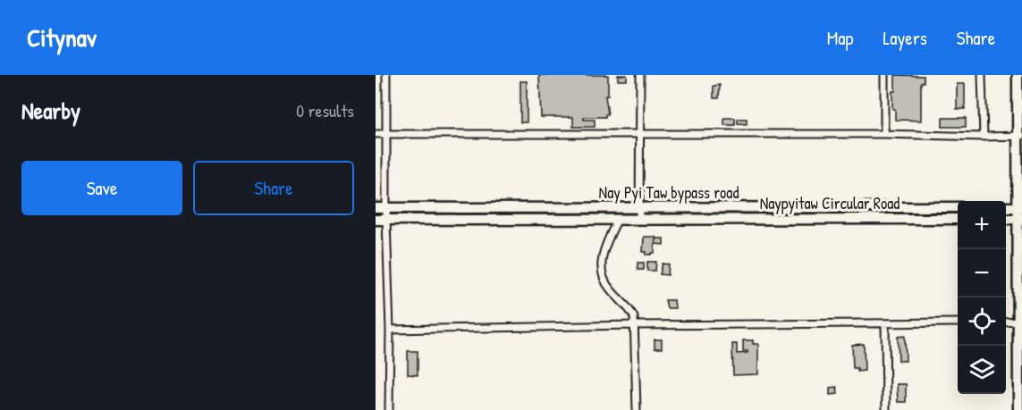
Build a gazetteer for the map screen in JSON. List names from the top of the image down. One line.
{"streets":{"main road":["Nay Pyi Taw bypass road","Naypyitaw Circular Road"]},"page":{"header":"Citynav","nav":["Map","Layers","Share"],"heading":["Nearby","0 results"],"buttons":["Save","Share"],"map_buttons":["+","−"]}}
